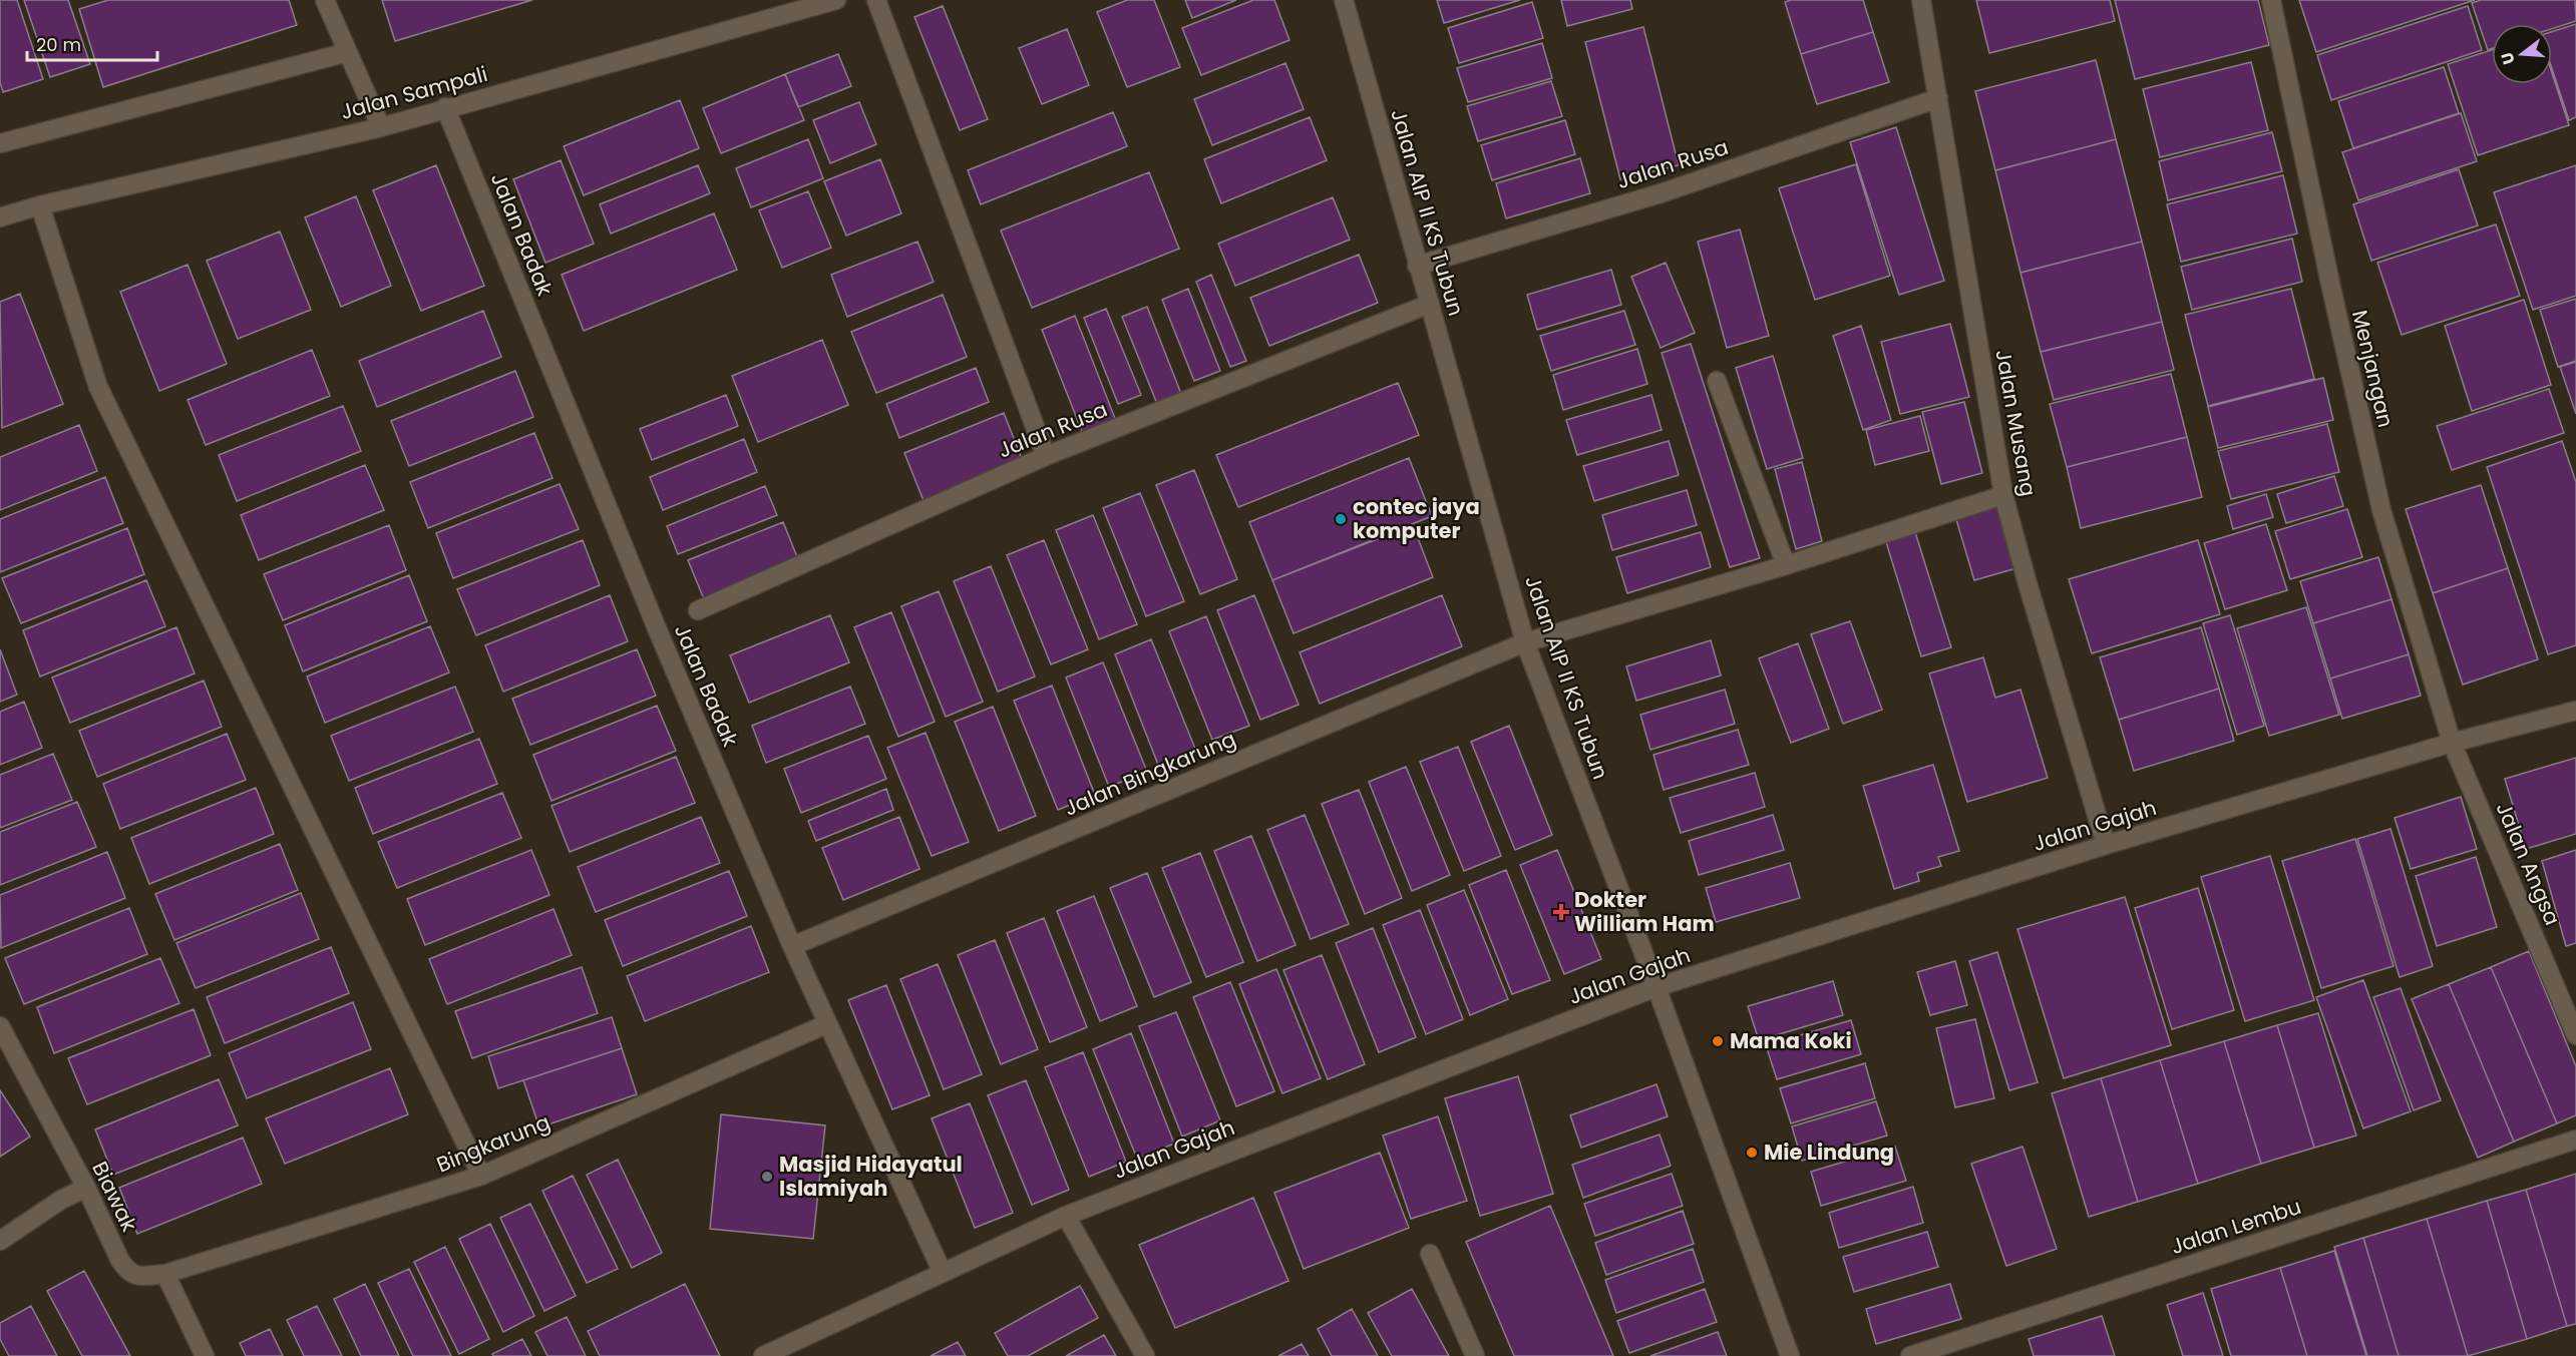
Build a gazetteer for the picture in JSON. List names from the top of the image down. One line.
{"streets":{"street":["Jalan Sampali","Jalan Rusa","Jalan AIP II KS Tubun","Jalan Badak","Menjangan","Jalan Musang","Jalan Bingkarung","Jalan Gajah","Jalan Angsa","Bingkarung","Biawak","Jalan Lembu"]},"crossings":[["Jalan Sampali","Jalan Badak"],["Jalan Rusa","Jalan AIP II KS Tubun"],["Jalan Rusa","Jalan Musang"],["Jalan AIP II KS Tubun","Jalan Bingkarung"],["Jalan AIP II KS Tubun","Jalan Gajah"],["Jalan Badak","Jalan Bingkarung"],["Jalan Badak","Jalan Gajah"],["Jalan Badak","Bingkarung"],["Menjangan","Jalan Gajah"],["Menjangan","Jalan Angsa"],["Jalan Musang","Jalan Bingkarung"],["Jalan Musang","Jalan Gajah"],["Jalan Gajah","Jalan Angsa"],["Bingkarung","Biawak"]],"places":{"other":["contec jaya komputer","Mama Koki","Mie Lindung","Masjid Hidayatul Islamiyah"],"health":["Dokter William Ham"]},"scale_bar":"20 m","north":"left"}
